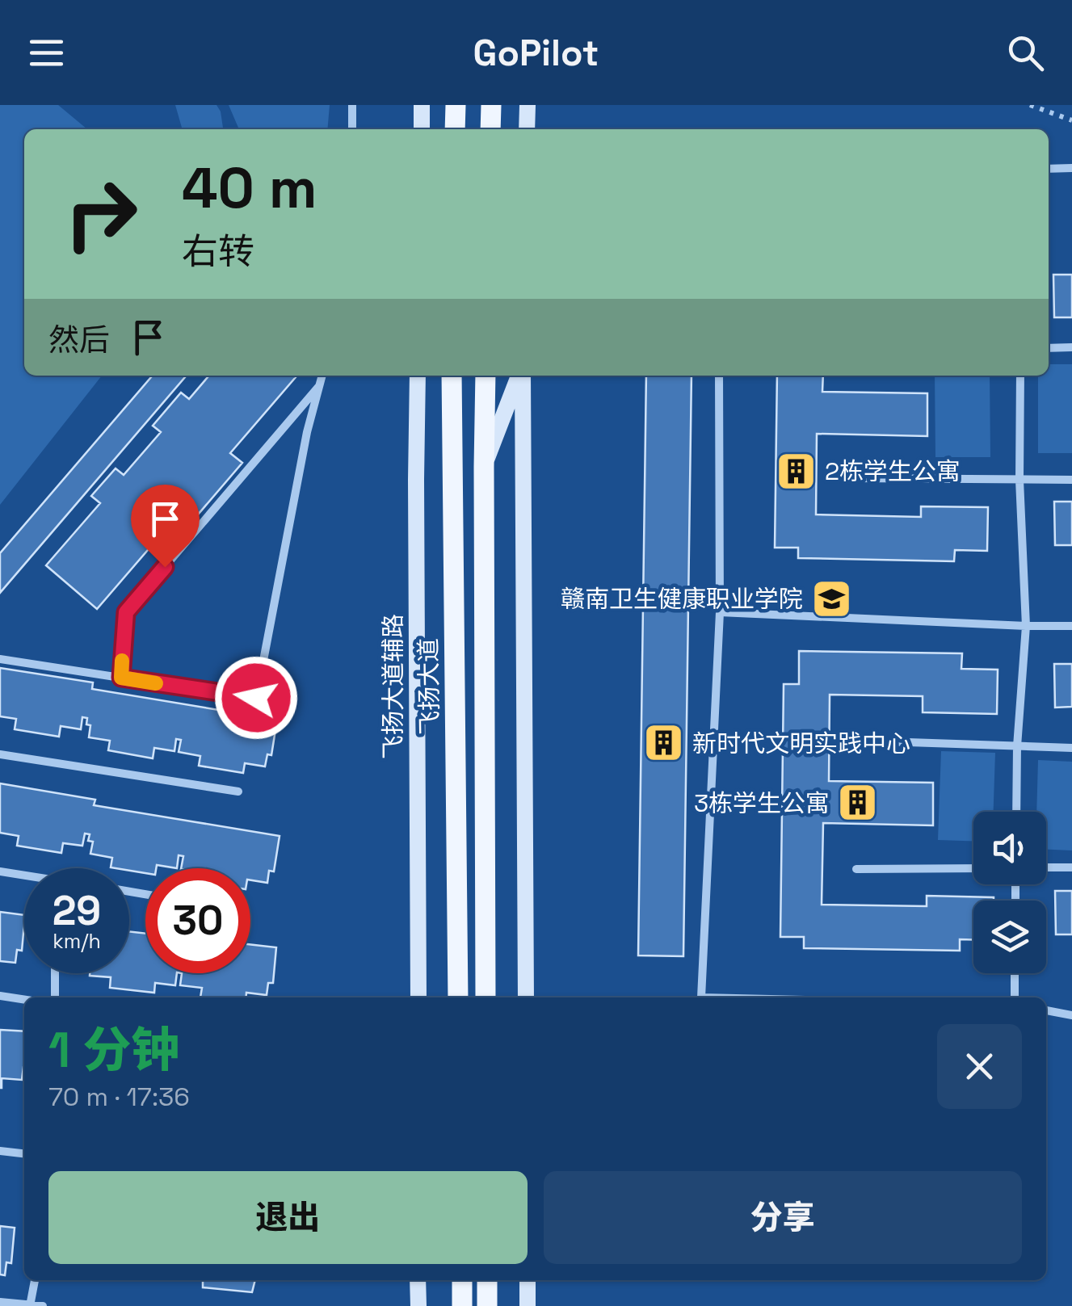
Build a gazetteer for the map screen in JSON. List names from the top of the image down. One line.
{"streets":{"main road":["飞扬大道"],"street":["飞扬大道辅路"]},"places":{"building":["2栋学生公寓","新时代文明实践中心","3栋学生公寓"],"school or university":["赣南卫生健康职业学院"]},"page":{"header":"GoPilot","turn":["40 m","右转"],"then":"然后","speed":"29 km/h","limit":"30","heading":["1 分钟","70 m · 17:36"],"buttons":["退出","分享"]}}
